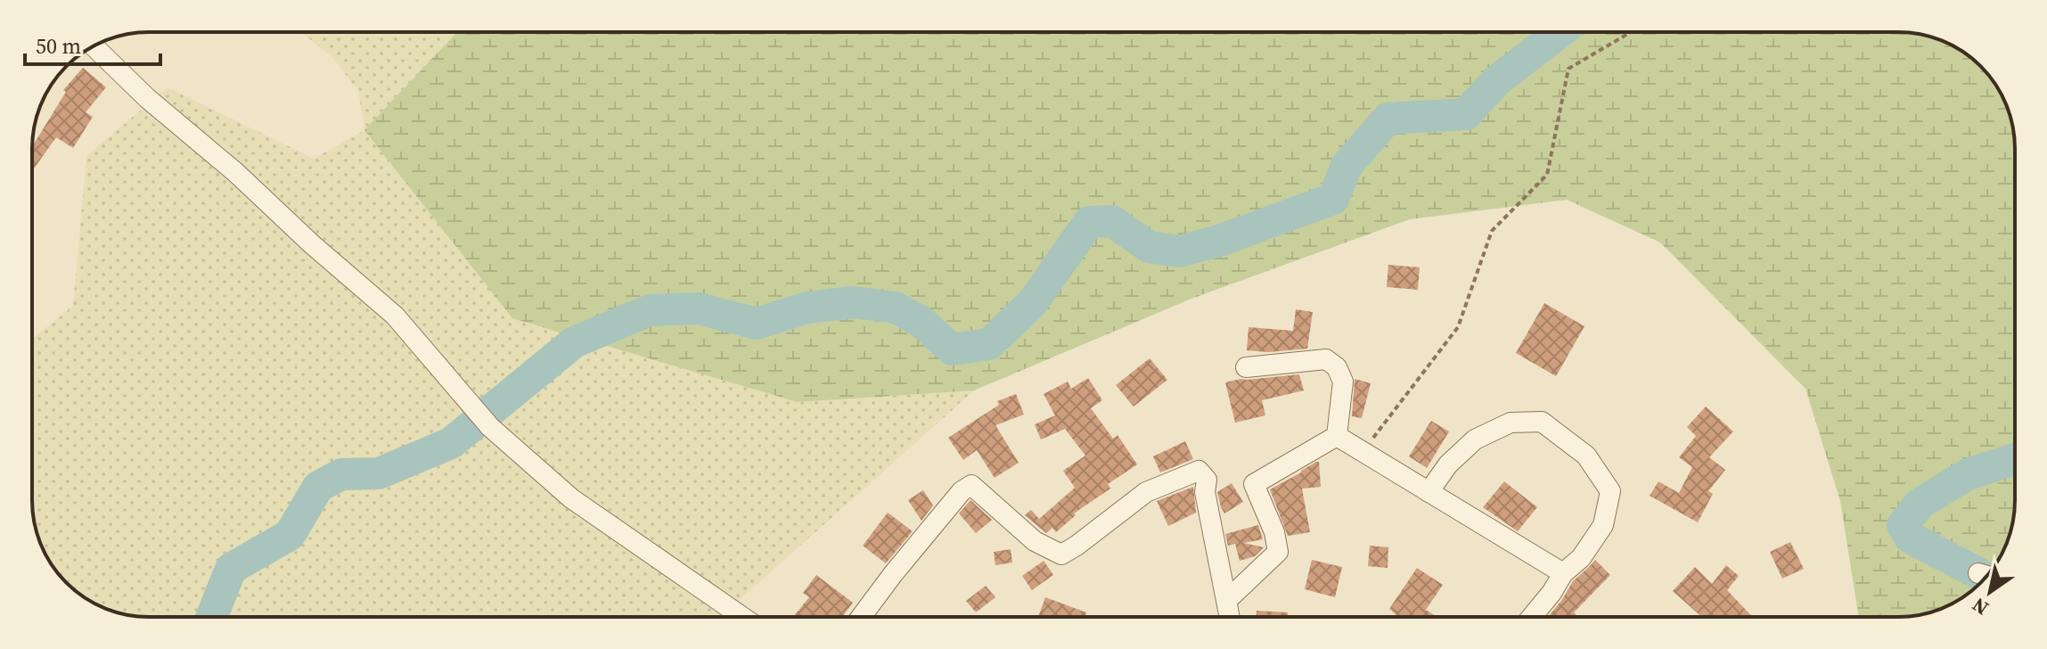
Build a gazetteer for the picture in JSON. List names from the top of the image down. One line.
{"scale_bar":"50 m","north":"bottom left"}
